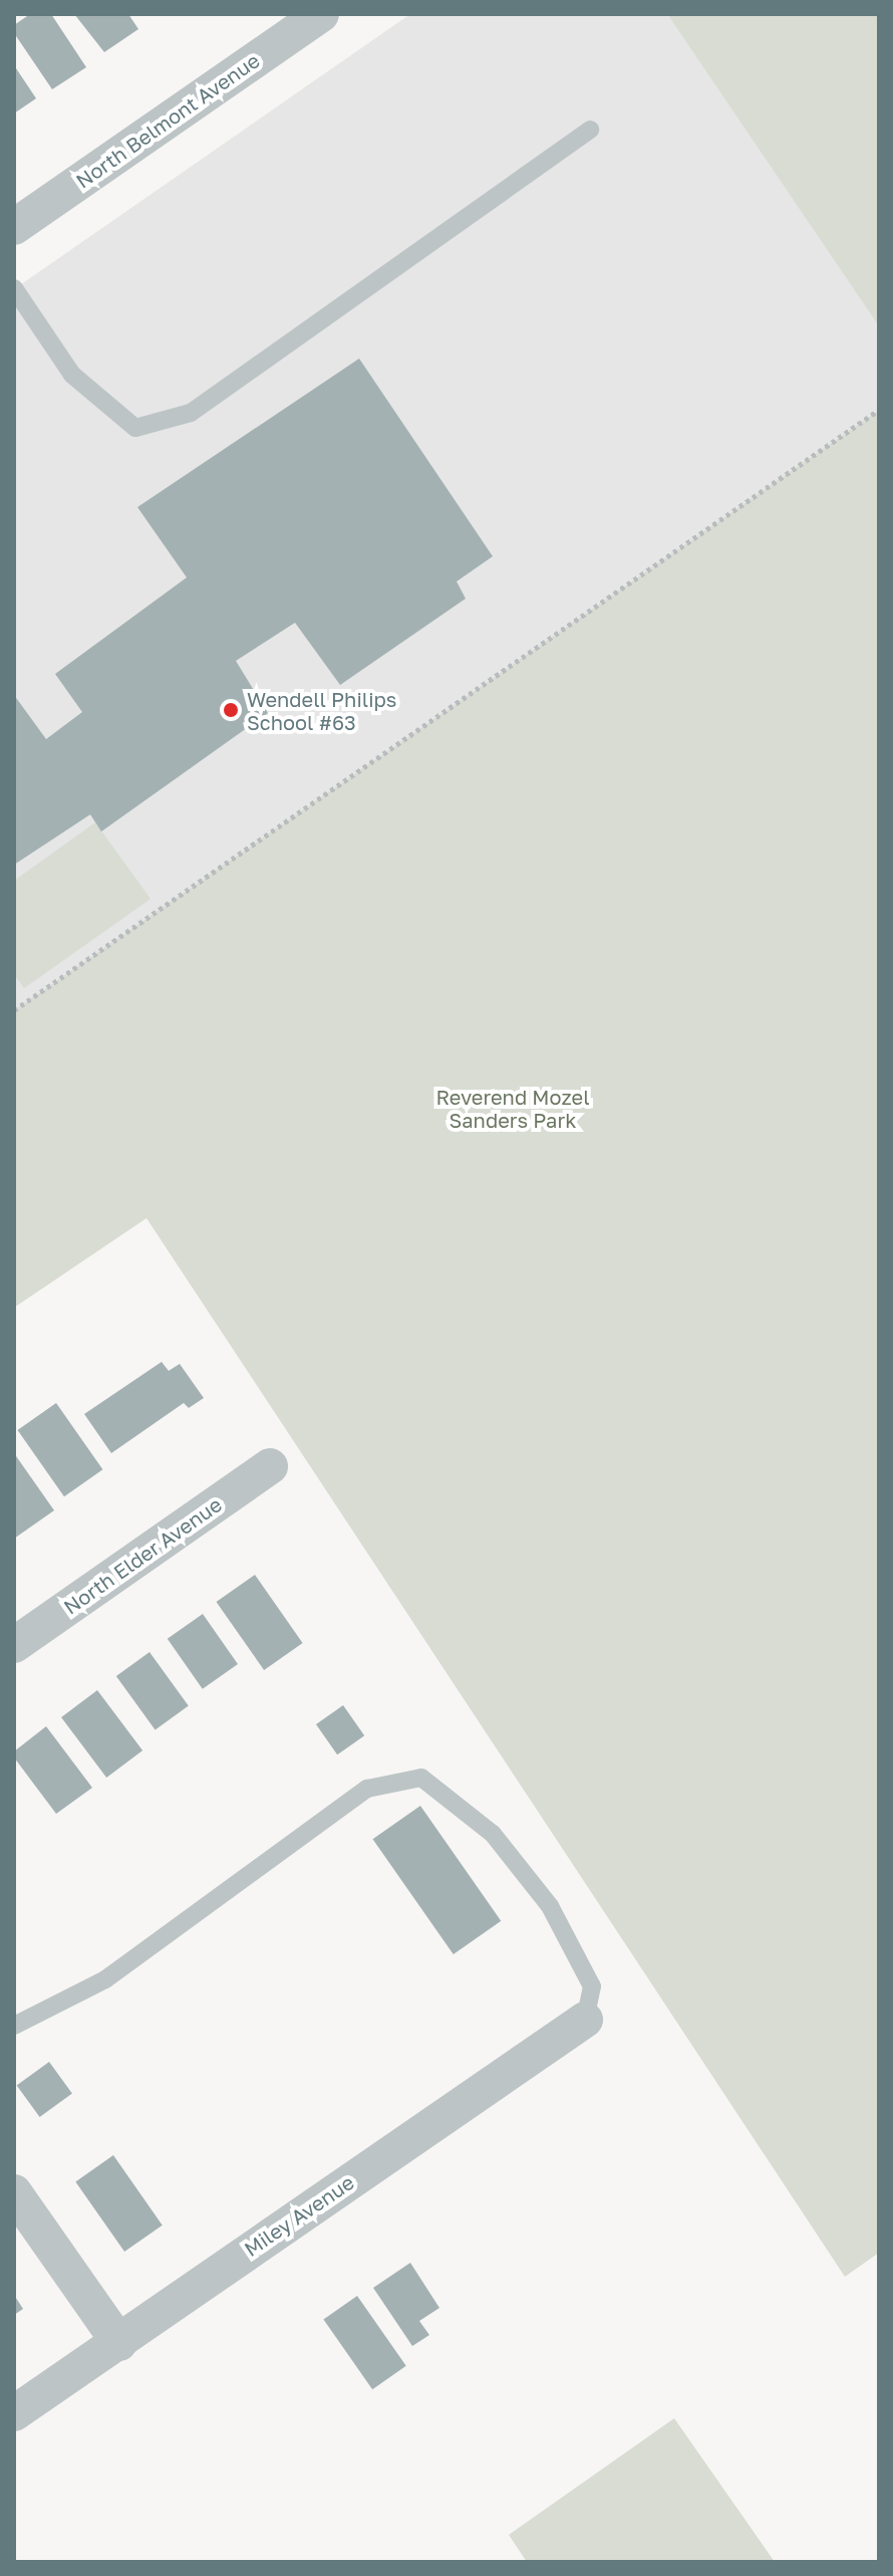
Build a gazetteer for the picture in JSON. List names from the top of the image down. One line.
{"streets":{"street":["North Belmont Avenue","North Elder Avenue","Miley Avenue"]},"parks":["Reverend Mozel Sanders Park"],"places":["Wendell Philips School #63"]}
